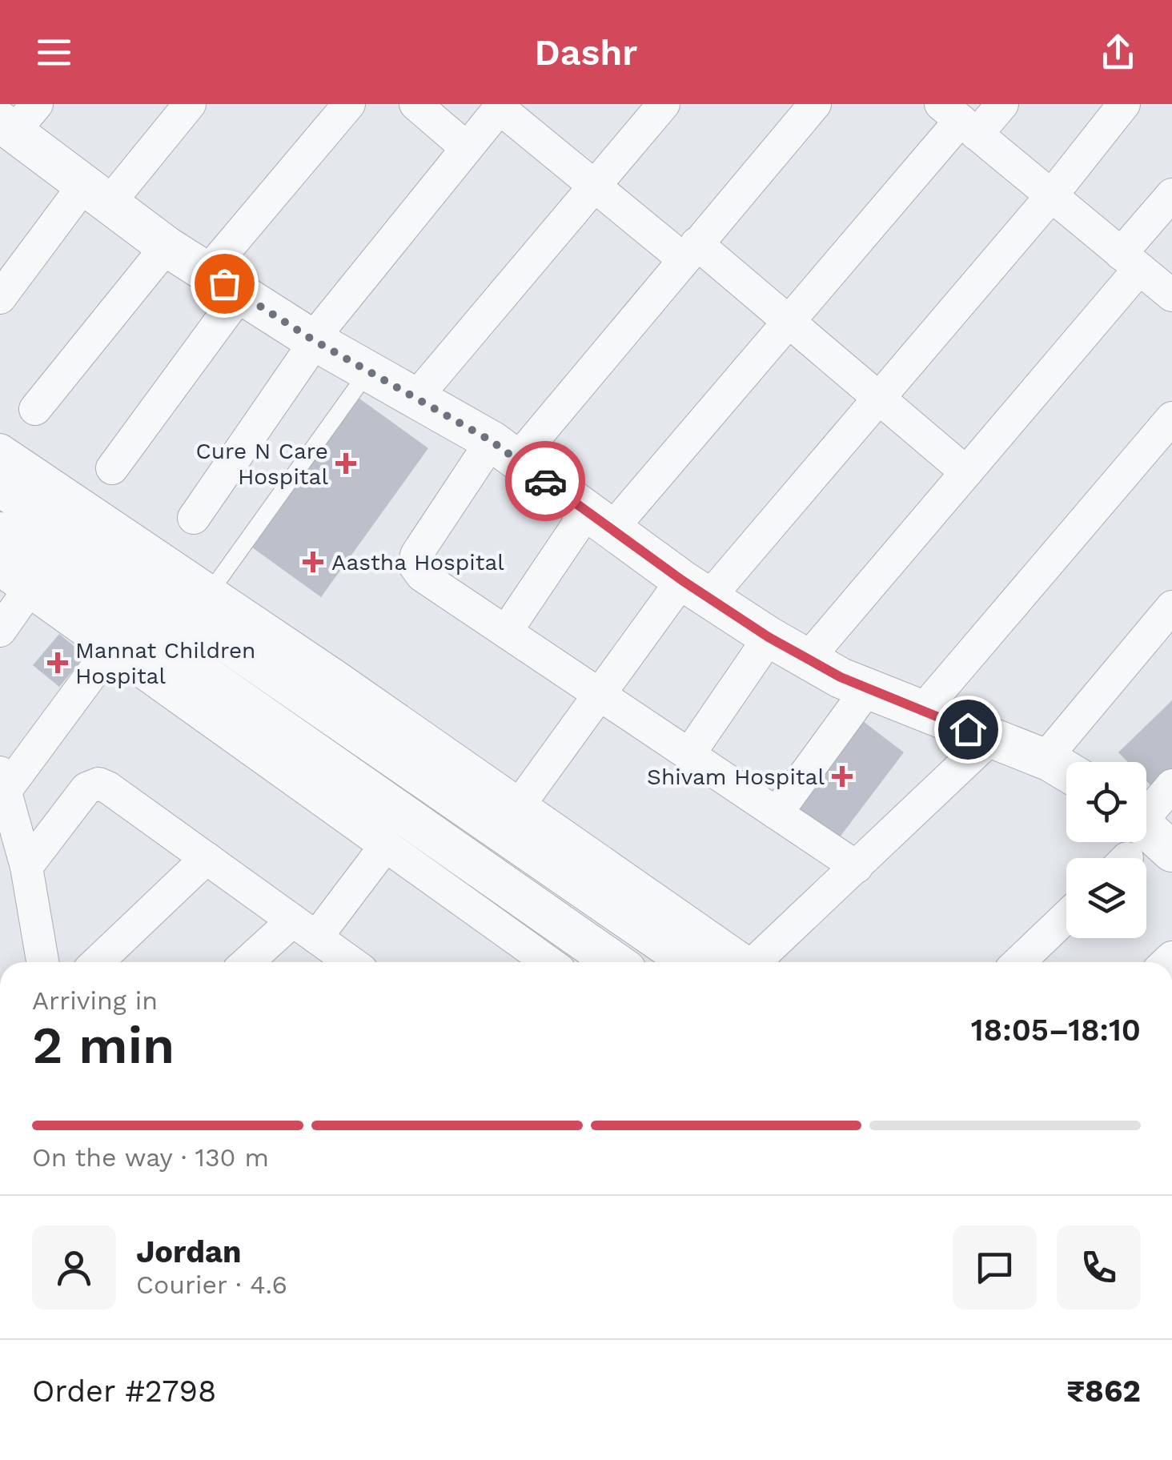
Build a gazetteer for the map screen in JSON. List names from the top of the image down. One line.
{"places":{"health":["Cure N Care Hospital","Aastha Hospital","Mannat Children Hospital","Shivam Hospital"]},"page":{"header":"Dashr","heading":["2 min","Arriving in","18:05–18:10"],"panel":["Jordan","Courier · 4.6","Order #2798","₹862"],"bar":"On the way · 130 m"}}
